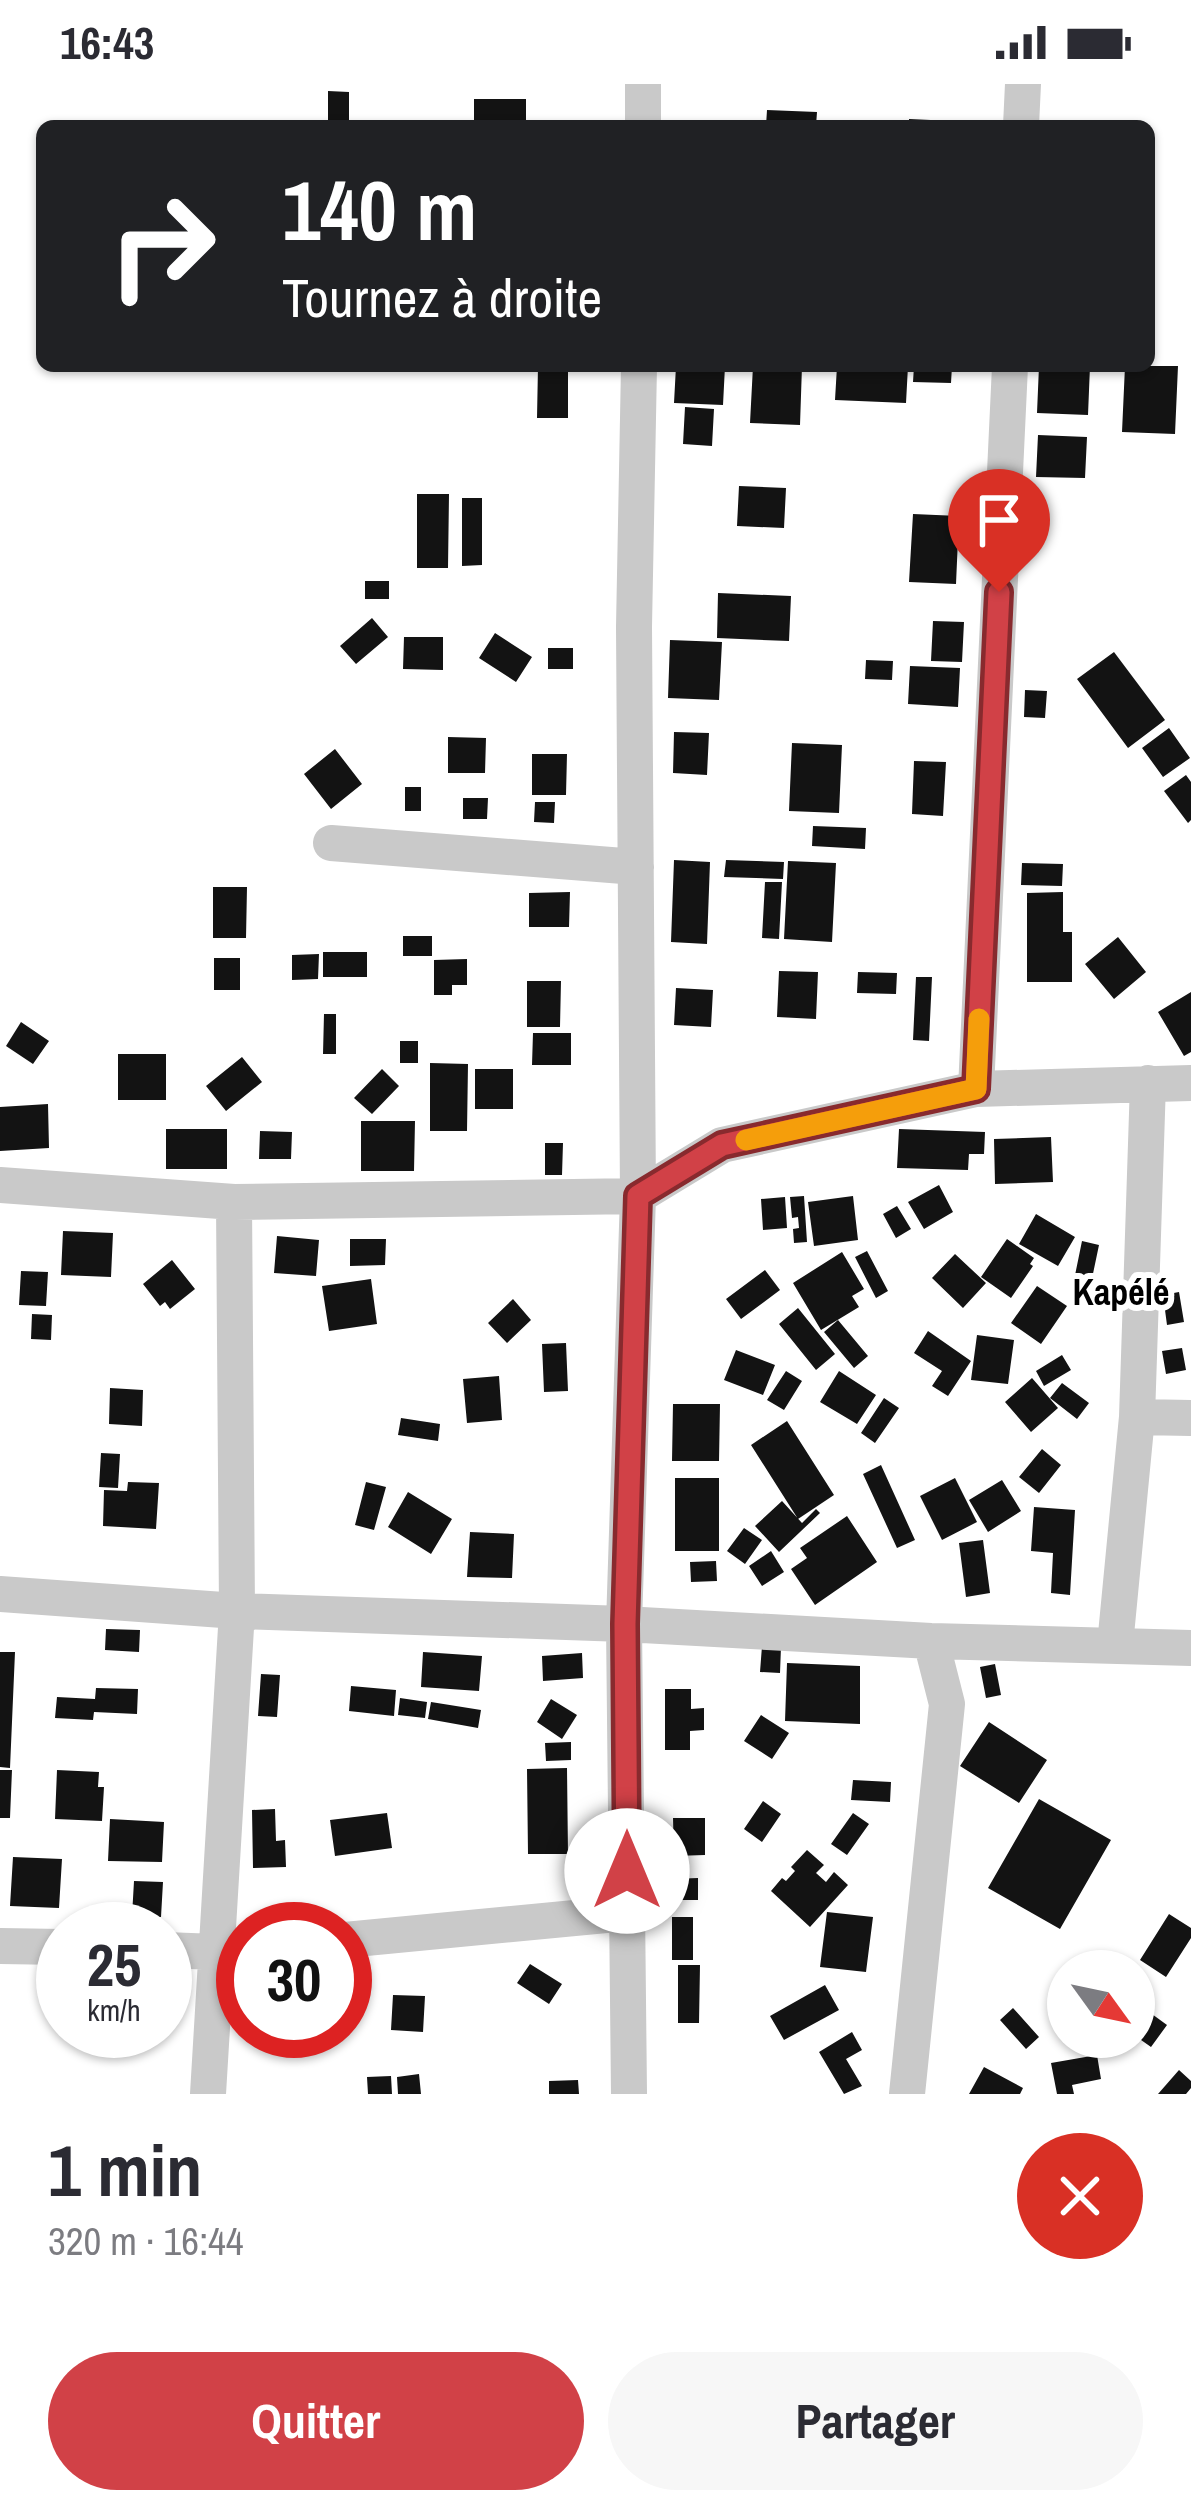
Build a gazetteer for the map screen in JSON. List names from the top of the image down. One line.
{"districts":["Kapélé"],"north":"bottom right","page":{"status":"16:43","turn":["140 m","Tournez à droite"],"speed":"25 km/h","limit":"30","heading":["1 min","320 m · 16:44"],"buttons":["Quitter","Partager"]}}
